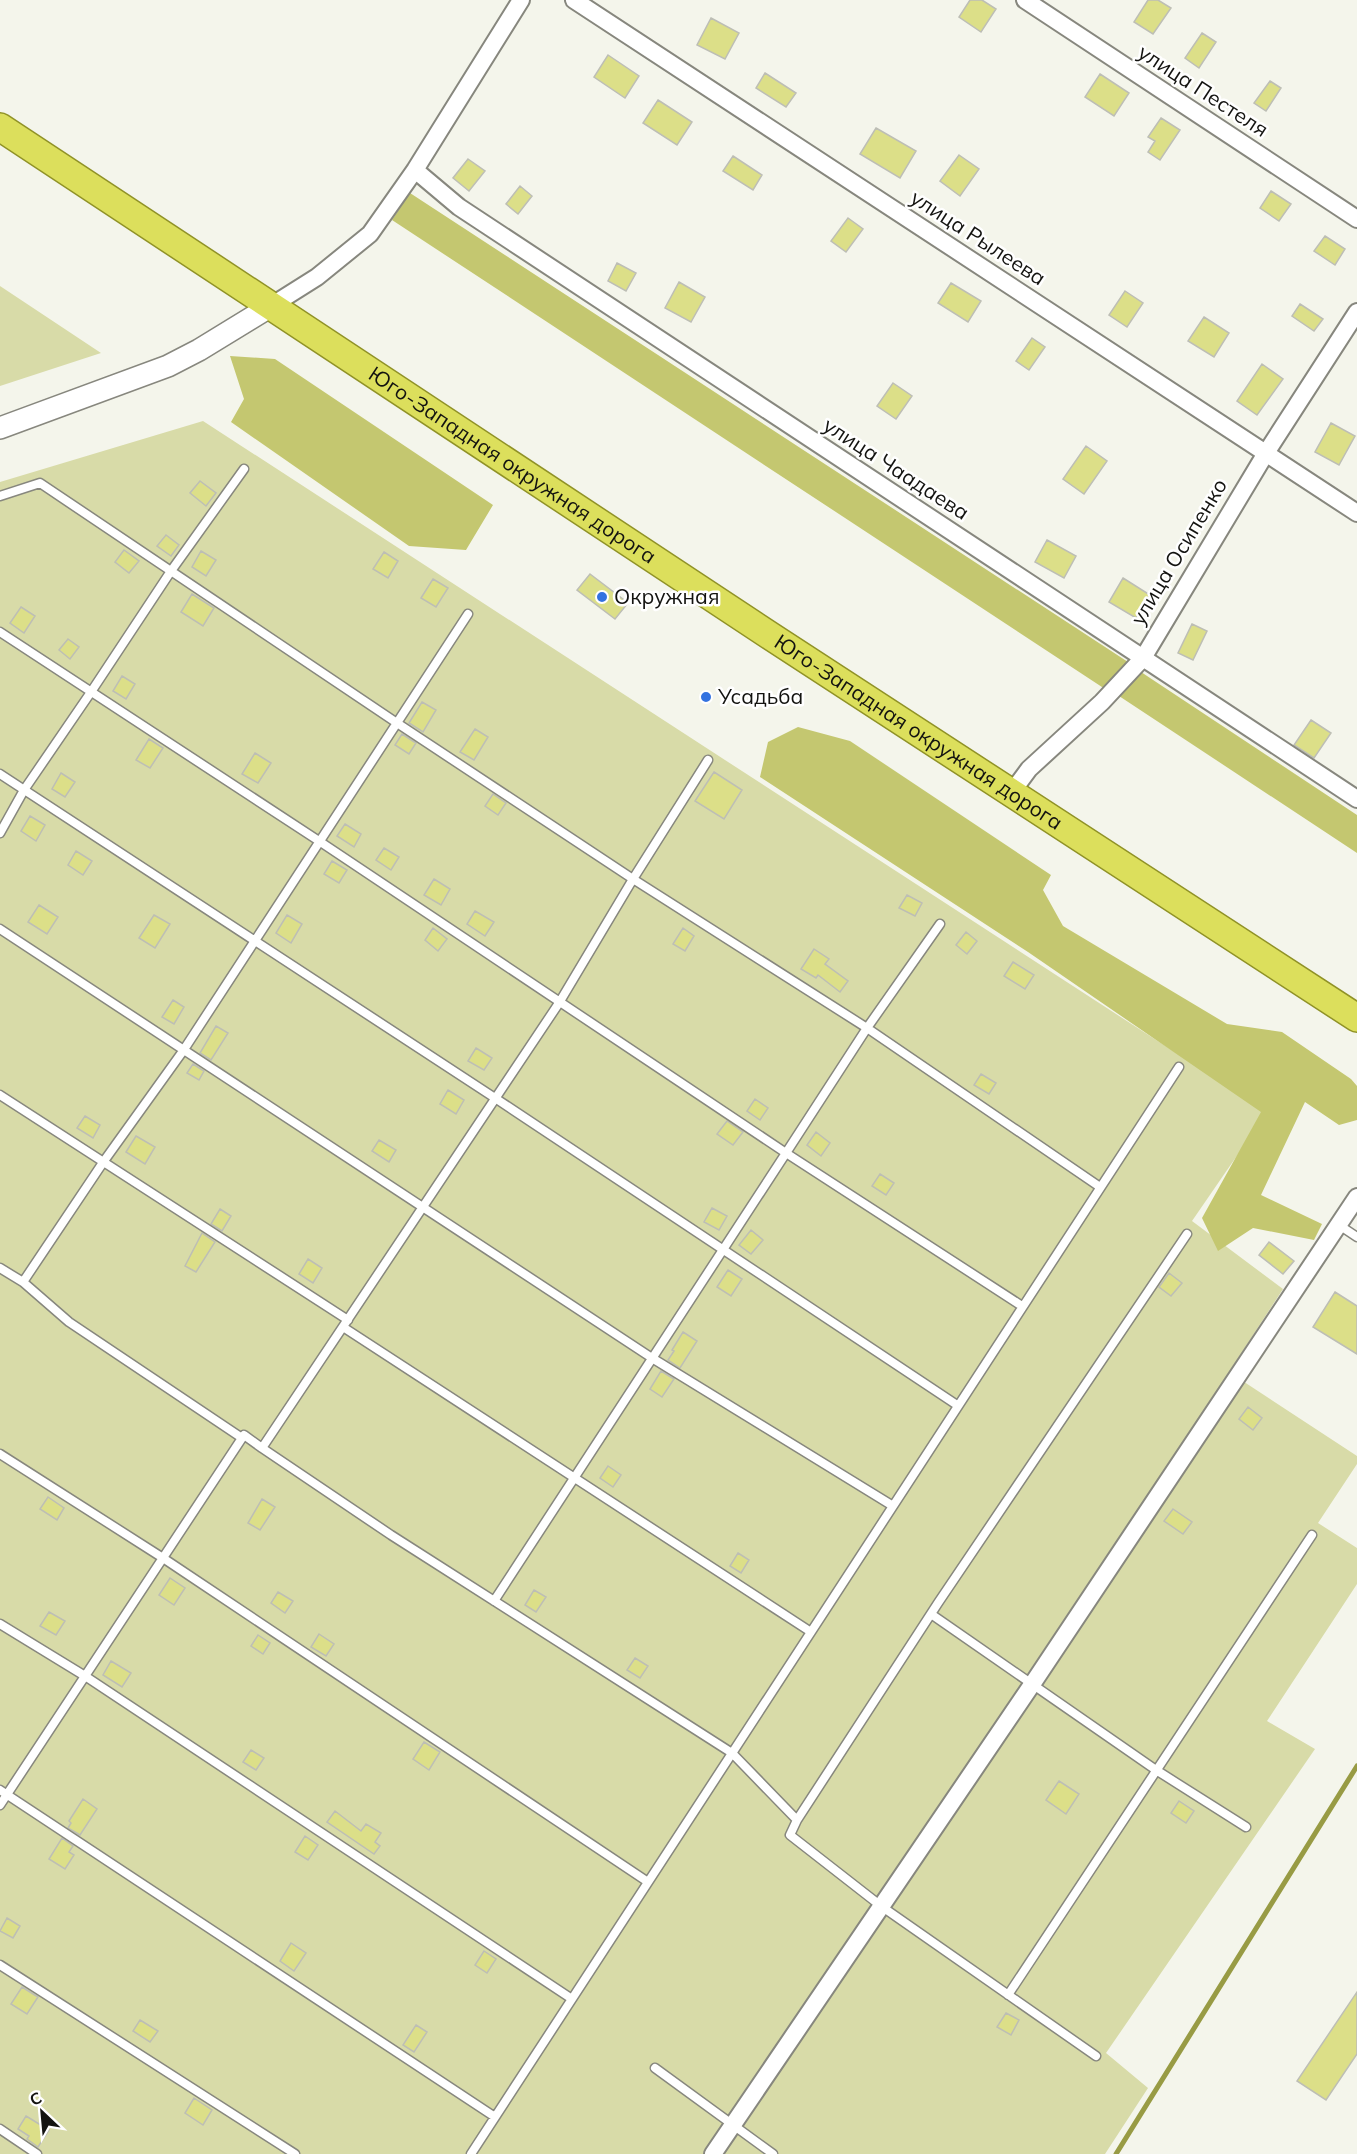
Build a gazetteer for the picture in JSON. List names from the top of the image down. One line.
{"streets":{"highway":["Юго-Западная окружная дорога"],"street":["улица Пестеля","улица Рылеева","улица Чаадаева","улица Осипенко"]},"crossings":[["улица Рылеева","улица Осипенко"],["Юго-Западная окружная дорога","улица Осипенко"],["улица Чаадаева","улица Осипенко"]],"places":["Окружная","Усадьба"],"north":"top left"}
